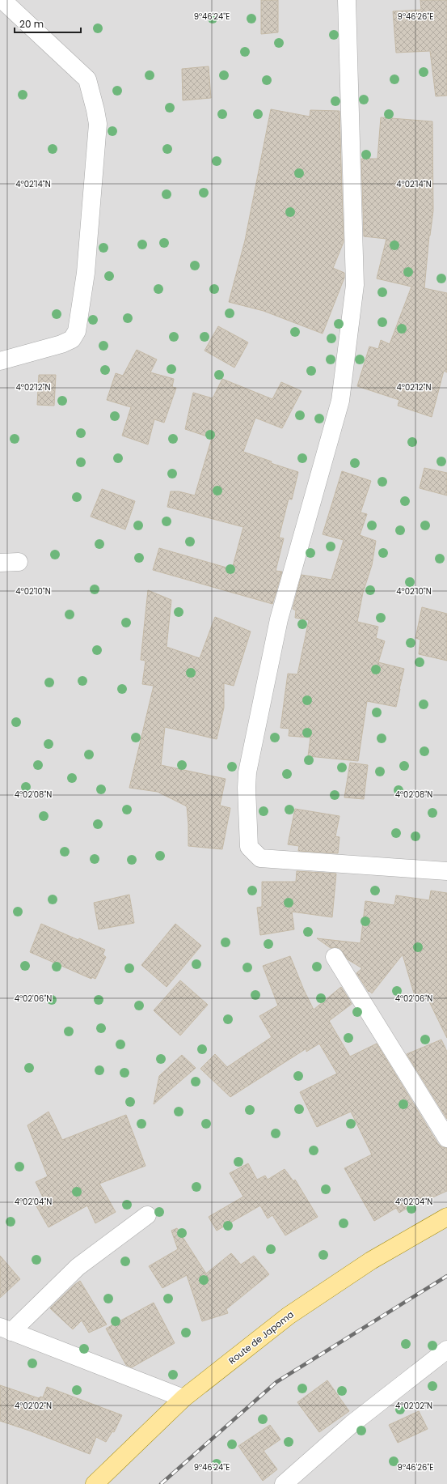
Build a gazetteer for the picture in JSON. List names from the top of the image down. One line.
{"streets":{"main road":["Route de Japoma"]},"scale_bar":"20 m","coordinates":["9°46'24\"E","9°46'26\"E","4°02'14\"N","4°02'12\"N","4°02'10\"N","4°02'08\"N","4°02'06\"N","4°02'04\"N","4°02'02\"N"]}
